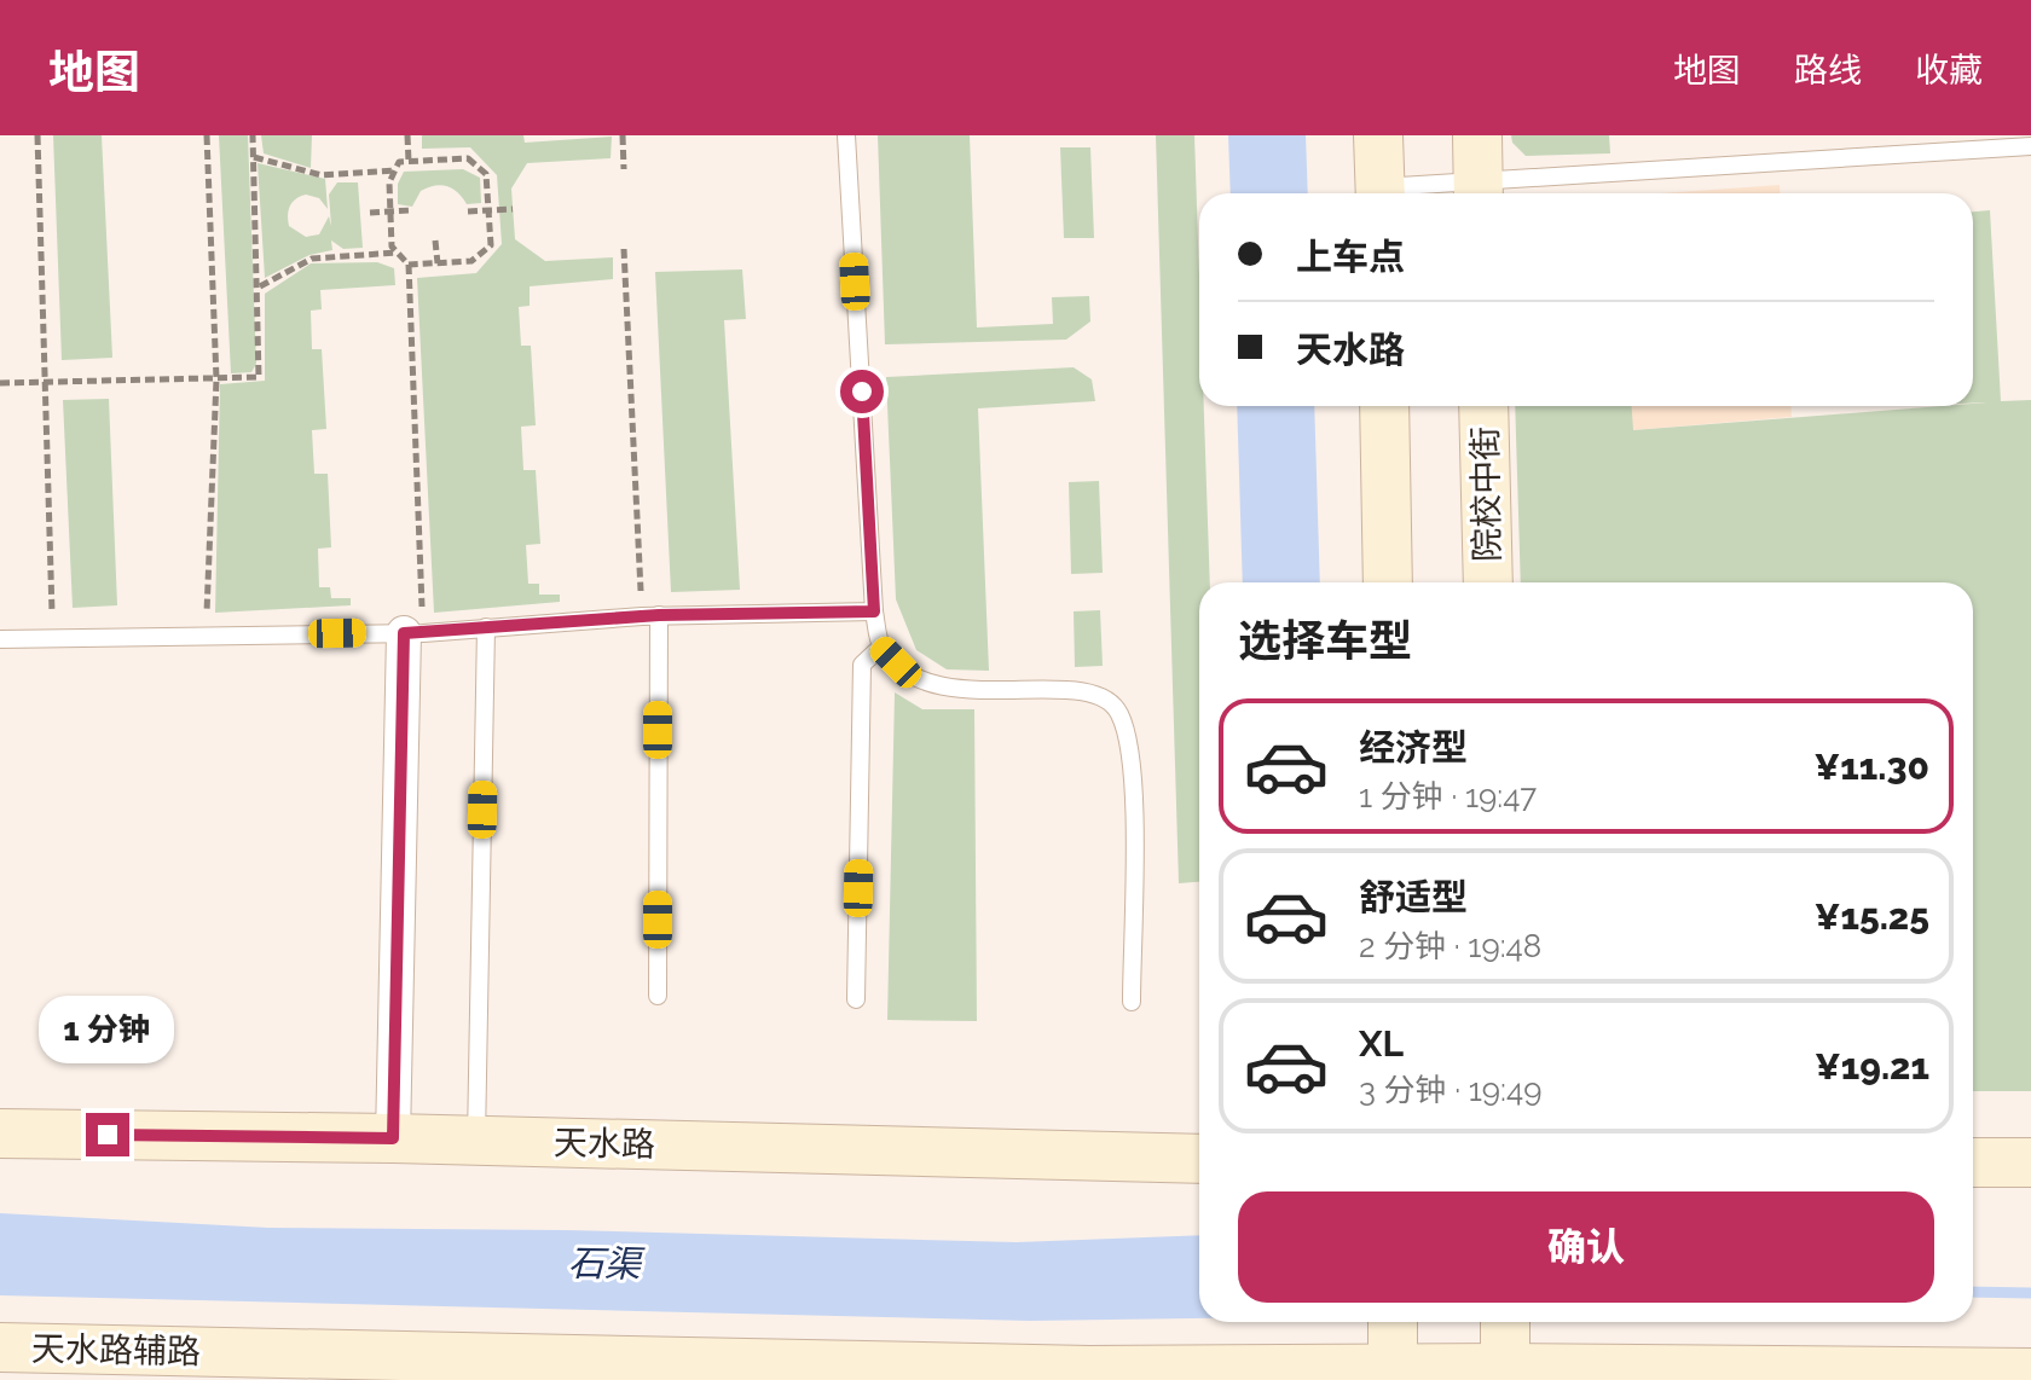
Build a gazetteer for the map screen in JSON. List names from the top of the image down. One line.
{"streets":{"street":["院校中街","天水路","天水路辅路"]},"water":["石渠"],"page":{"header":"地图","nav":["地图","路线","收藏"],"banner":["上车点","天水路"],"heading":"选择车型","list":[{"name":"经济型","note":"1 分钟 · 19:47","value":"¥11.30"},{"name":"舒适型","note":"2 分钟 · 19:48","value":"¥15.25"},{"name":"XL","note":"3 分钟 · 19:49","value":"¥19.21"}],"bubble":"1 分钟","buttons":"确认"}}
